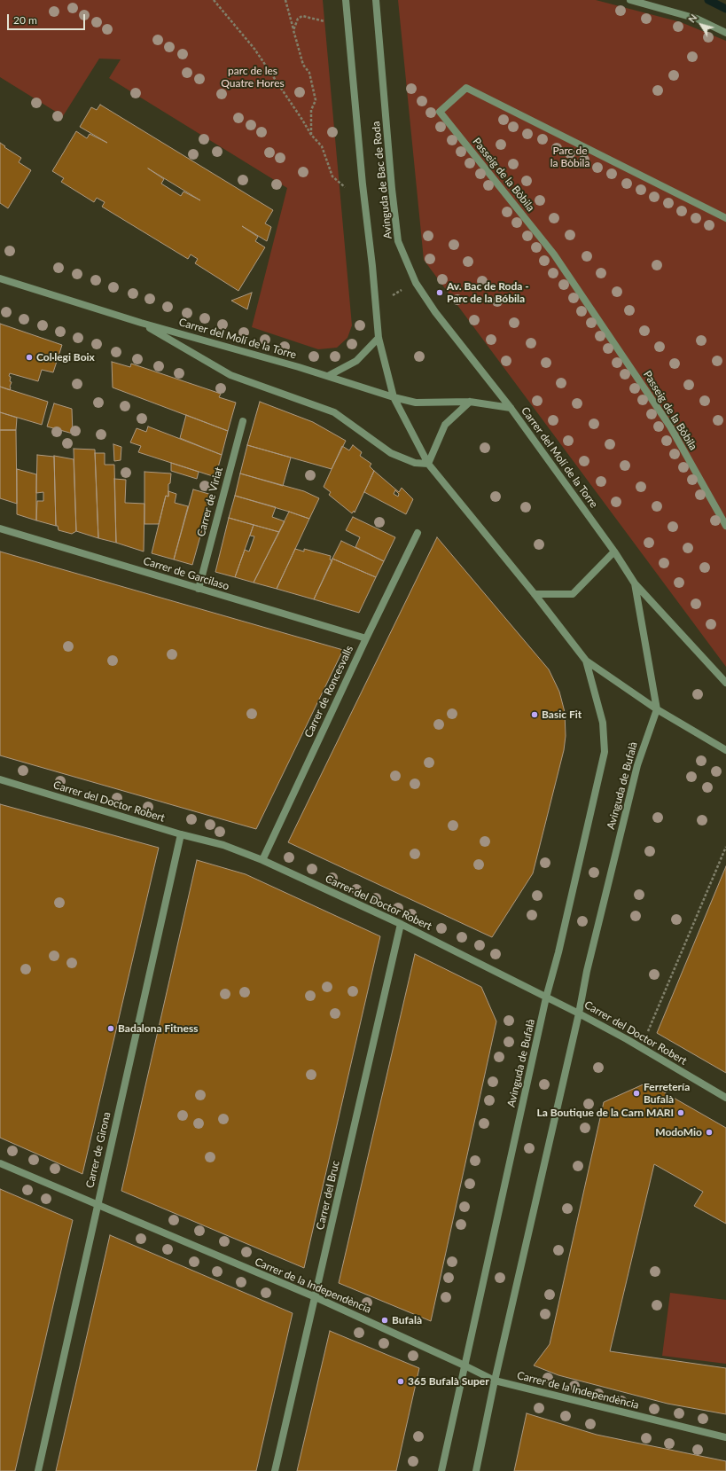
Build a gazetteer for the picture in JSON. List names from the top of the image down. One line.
{"streets":{"street":["Passeig de la Bòbila","Avinguda de Bac de Roda","Carrer del Molí de la Torre","Carrer de Viriat","Carrer de Garcilaso","Carrer de Roncesvalls","Avinguda de Bufalà","Carrer del Doctor Robert","Carrer de Girona","Carrer del Bruc","Carrer de la Independència"]},"crossings":[["Avinguda de Bac de Roda","Carrer del Molí de la Torre"],["Carrer del Molí de la Torre","Avinguda de Bufalà"],["Carrer de Viriat","Carrer de Garcilaso"],["Carrer de Garcilaso","Carrer de Roncesvalls"],["Carrer de Roncesvalls","Carrer del Doctor Robert"],["Avinguda de Bufalà","Carrer del Doctor Robert"],["Avinguda de Bufalà","Carrer de la Independència"],["Carrer del Doctor Robert","Carrer de Girona"],["Carrer del Doctor Robert","Carrer del Bruc"],["Carrer de Girona","Carrer de la Independència"],["Carrer del Bruc","Carrer de la Independència"]],"parks":["parc de les Quatre Hores","Parc de la Bòbila"],"places":["Av. Bac de Roda - Parc de la Bóbila","Col·legi Boix","Basic Fit","Badalona Fitness","Ferretería Bufalà","La Boutique de la Carn MARI","ModoMio","Bufalà","365 Bufalà Super"],"scale_bar":"20 m","north":"top left"}
